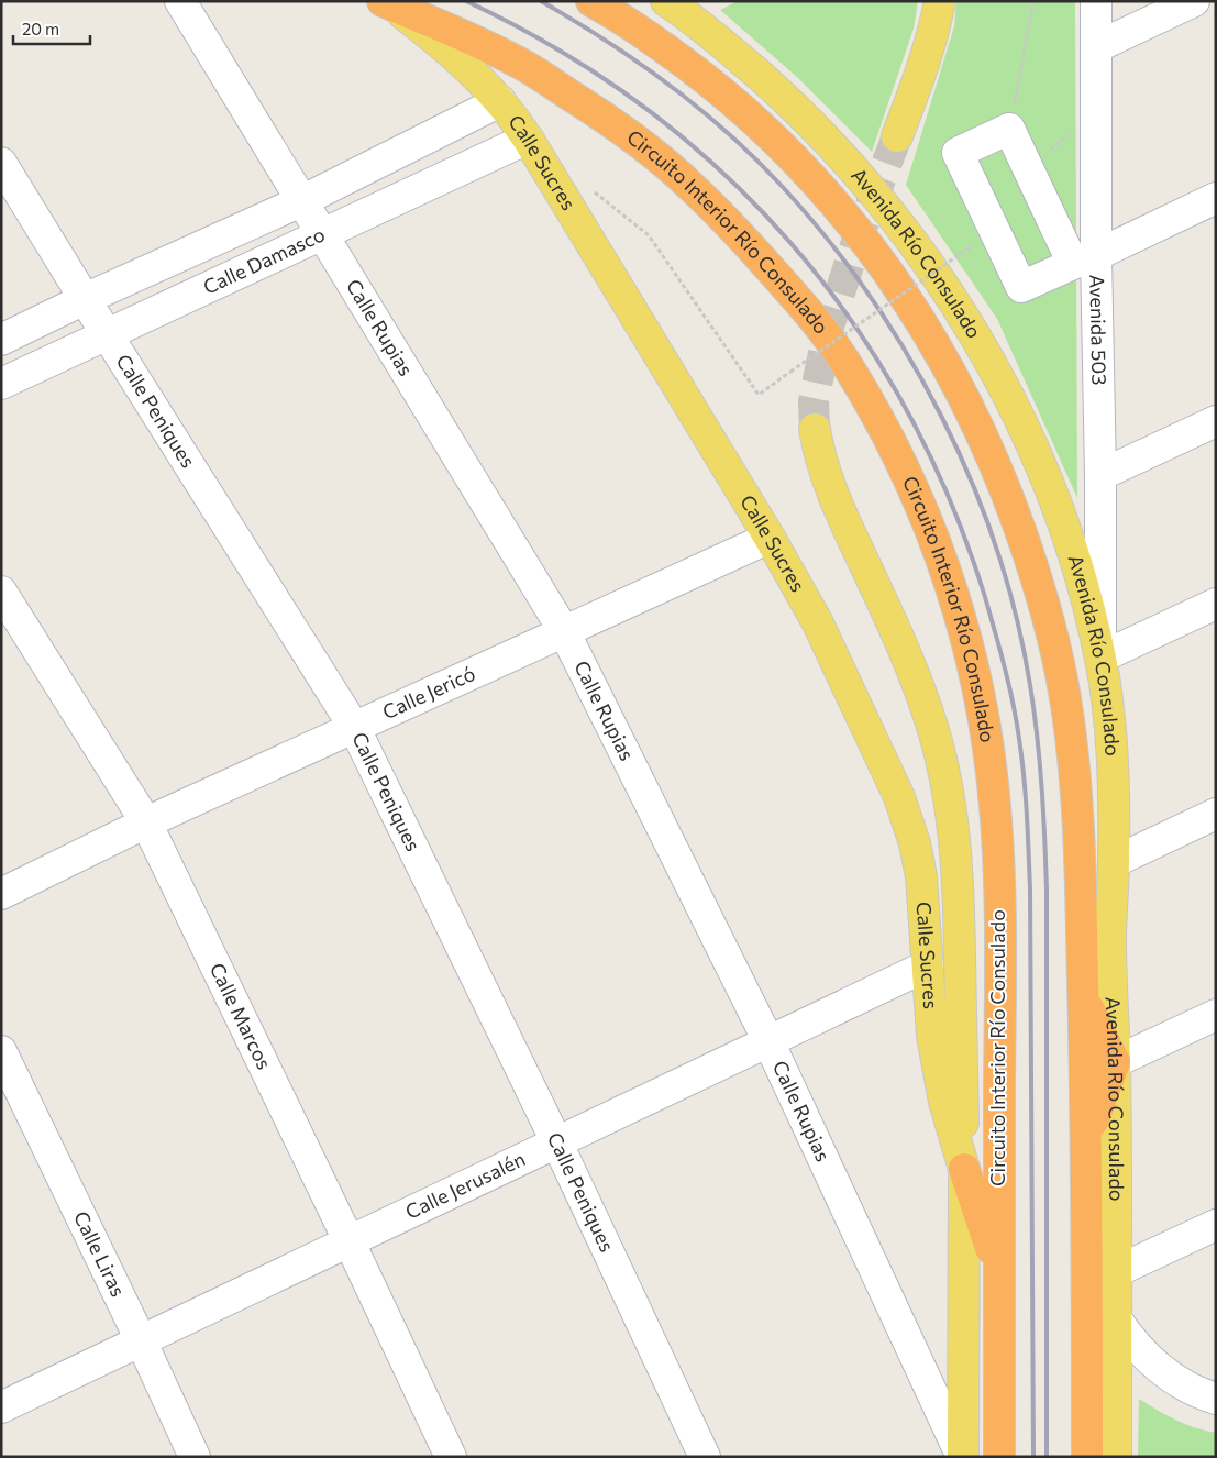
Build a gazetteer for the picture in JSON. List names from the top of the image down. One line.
{"streets":{"highway":["Circuito Interior Río Consulado"],"main road":["Calle Sucres","Avenida Río Consulado"],"street":["Calle Damasco","Calle Rupias","Avenida 503","Calle Peniques","Calle Jericó","Calle Marcos","Calle Jerusalén","Calle Liras"]},"crossings":[["Calle Sucres","Circuito Interior Río Consulado"],["Calle Sucres","Calle Damasco"],["Calle Sucres","Calle Jericó"],["Calle Sucres","Calle Jerusalén"],["Avenida Río Consulado","Avenida 503"],["Calle Damasco","Calle Rupias"],["Calle Damasco","Calle Peniques"],["Calle Rupias","Calle Jericó"],["Calle Rupias","Calle Jerusalén"],["Calle Peniques","Calle Jericó"],["Calle Peniques","Calle Jerusalén"],["Calle Jericó","Calle Marcos"],["Calle Marcos","Calle Jerusalén"],["Calle Jerusalén","Calle Liras"]],"scale_bar":"20 m"}
